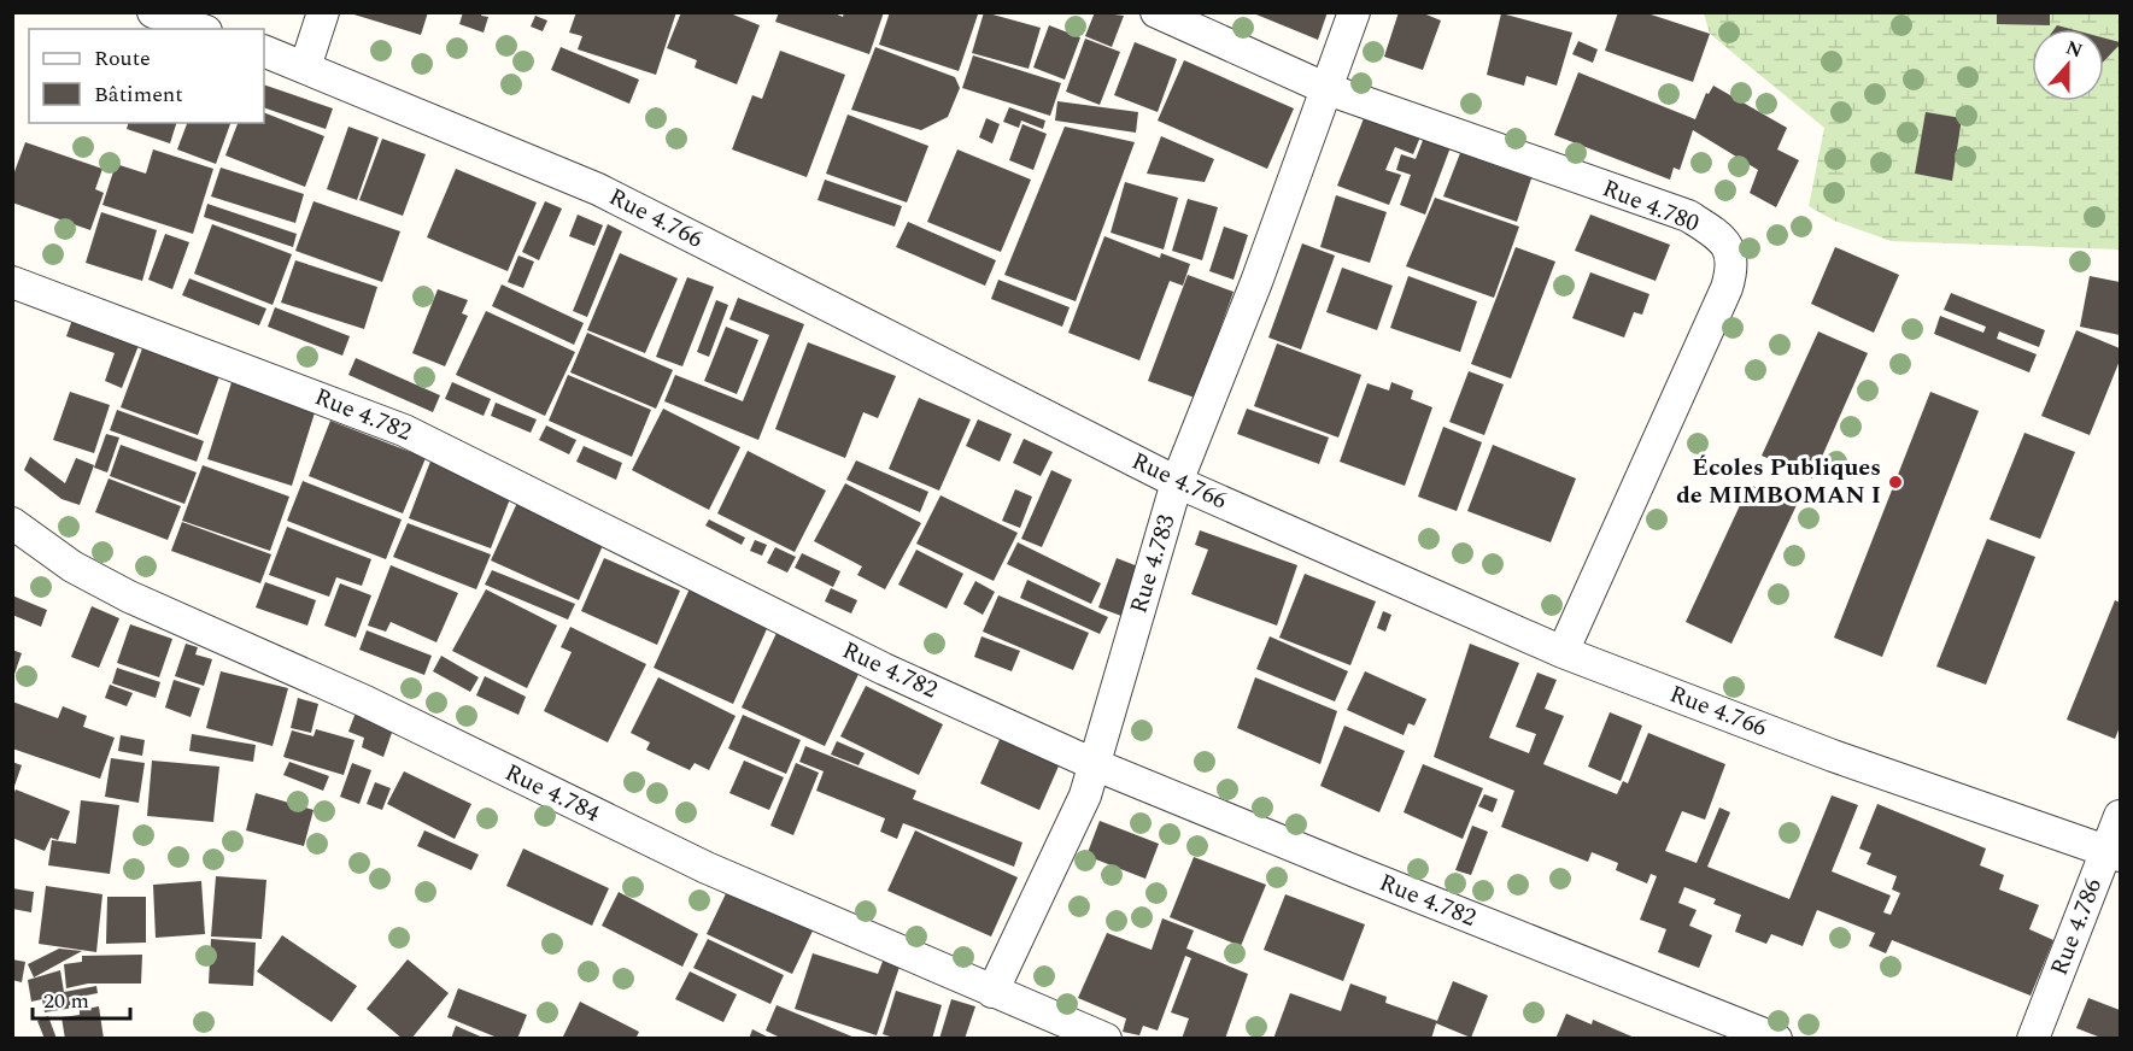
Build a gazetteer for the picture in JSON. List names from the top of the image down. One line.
{"streets":{"street":["Rue 4.780","Rue 4.766","Rue 4.782","Rue 4.783","Rue 4.784","Rue 4.786"]},"crossings":[["Rue 4.780","Rue 4.766"],["Rue 4.780","Rue 4.783"],["Rue 4.766","Rue 4.783"],["Rue 4.766","Rue 4.786"],["Rue 4.782","Rue 4.783"],["Rue 4.783","Rue 4.784"]],"places":["Écoles Publiques de MIMBOMAN I"],"legend":["Route","Bâtiment"],"scale_bar":"20 m","north":"top"}
